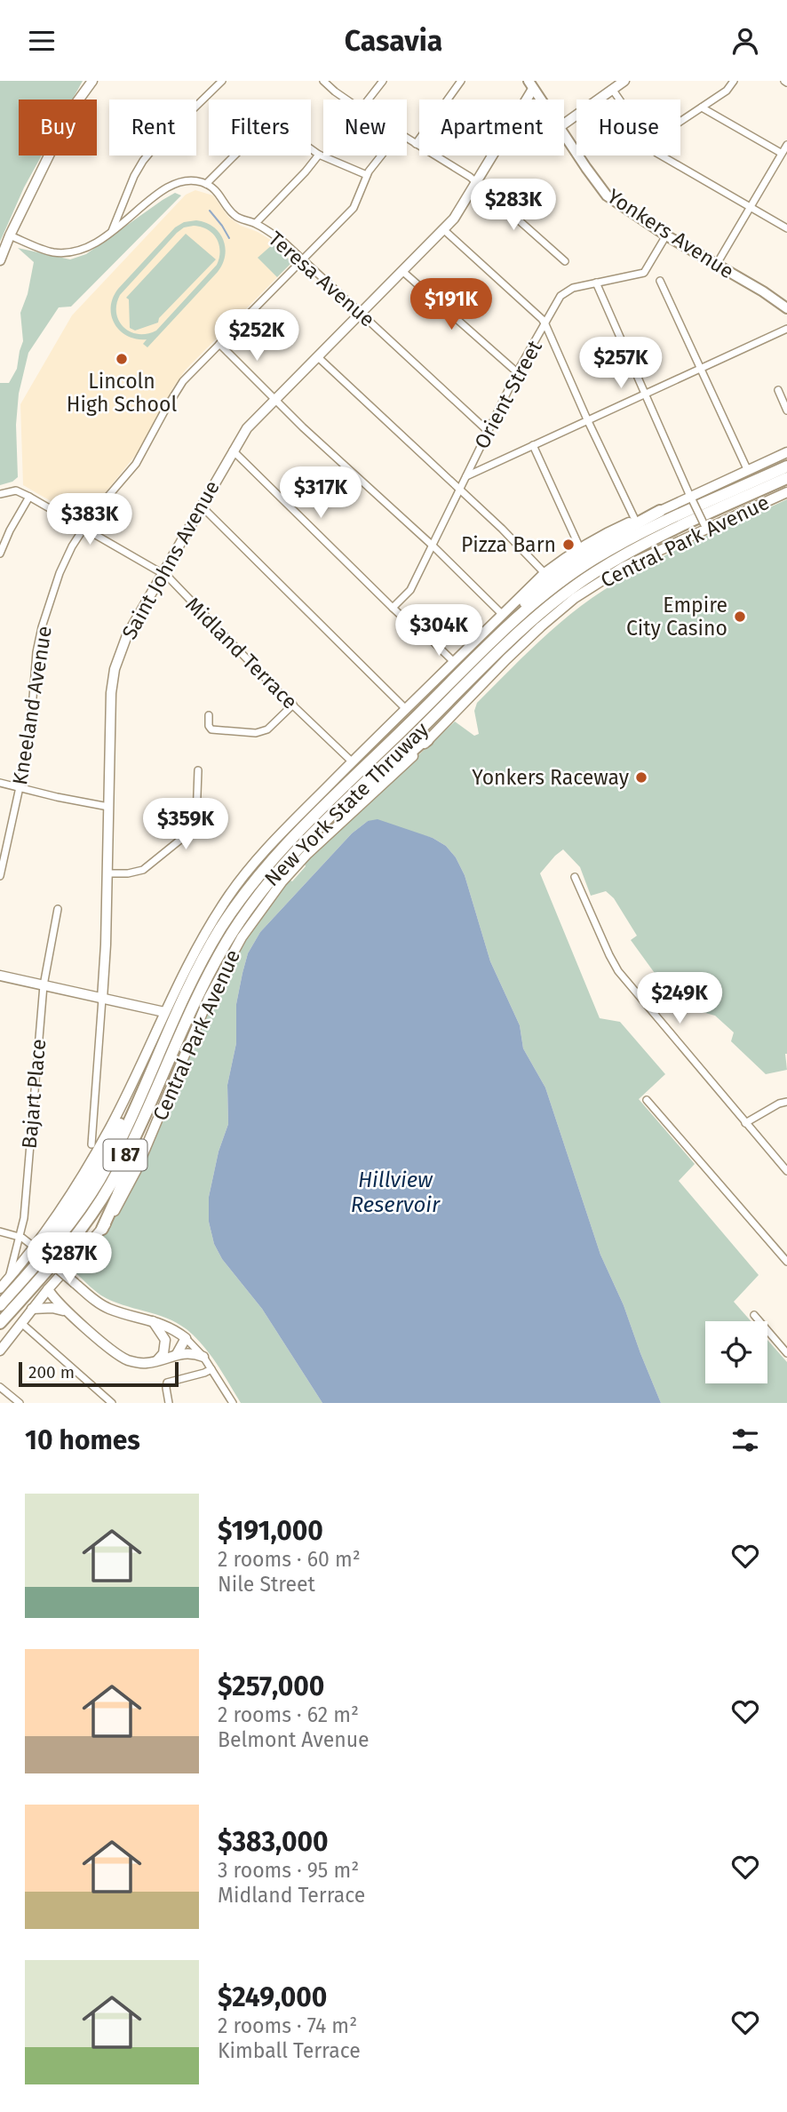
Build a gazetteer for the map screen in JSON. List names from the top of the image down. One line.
{"streets":{"highway":["New York State Thruway","I 87"],"main road":["Yonkers Avenue","Central Park Avenue","Saint Johns Avenue"],"street":["Teresa Avenue","Orient Street","Midland Terrace","Kneeland Avenue","Bajart Place"]},"crossings":[["Yonkers Avenue","Orient Street"],["Yonkers Avenue","Saint Johns Avenue"],["Teresa Avenue","Orient Street"],["Teresa Avenue","Saint Johns Avenue"],["Teresa Avenue","Kneeland Avenue"],["Central Park Avenue","Midland Terrace"],["Central Park Avenue","Bajart Place"],["Saint Johns Avenue","Midland Terrace"],["Midland Terrace","Kneeland Avenue"]],"water":["Hillview Reservoir"],"places":["Lincoln High School","Pizza Barn","Empire City Casino","Yonkers Raceway"],"scale_bar":"200 m","page":{"header":"Casavia","chip":["Buy","Rent","Filters","New","Apartment","House"],"price":["$283K","$191K","$252K","$257K","$317K","$383K","$304K","$359K","$249K","$287K"],"scale":"200 m","heading":"10 homes","list":[{"name":"$191,000","note":"2 rooms · 60 m² · Nile Street"},{"name":"$257,000","note":"2 rooms · 62 m² · Belmont Avenue"},{"name":"$383,000","note":"3 rooms · 95 m² · Midland Terrace"},{"name":"$249,000","note":"2 rooms · 74 m² · Kimball Terrace"}]}}
